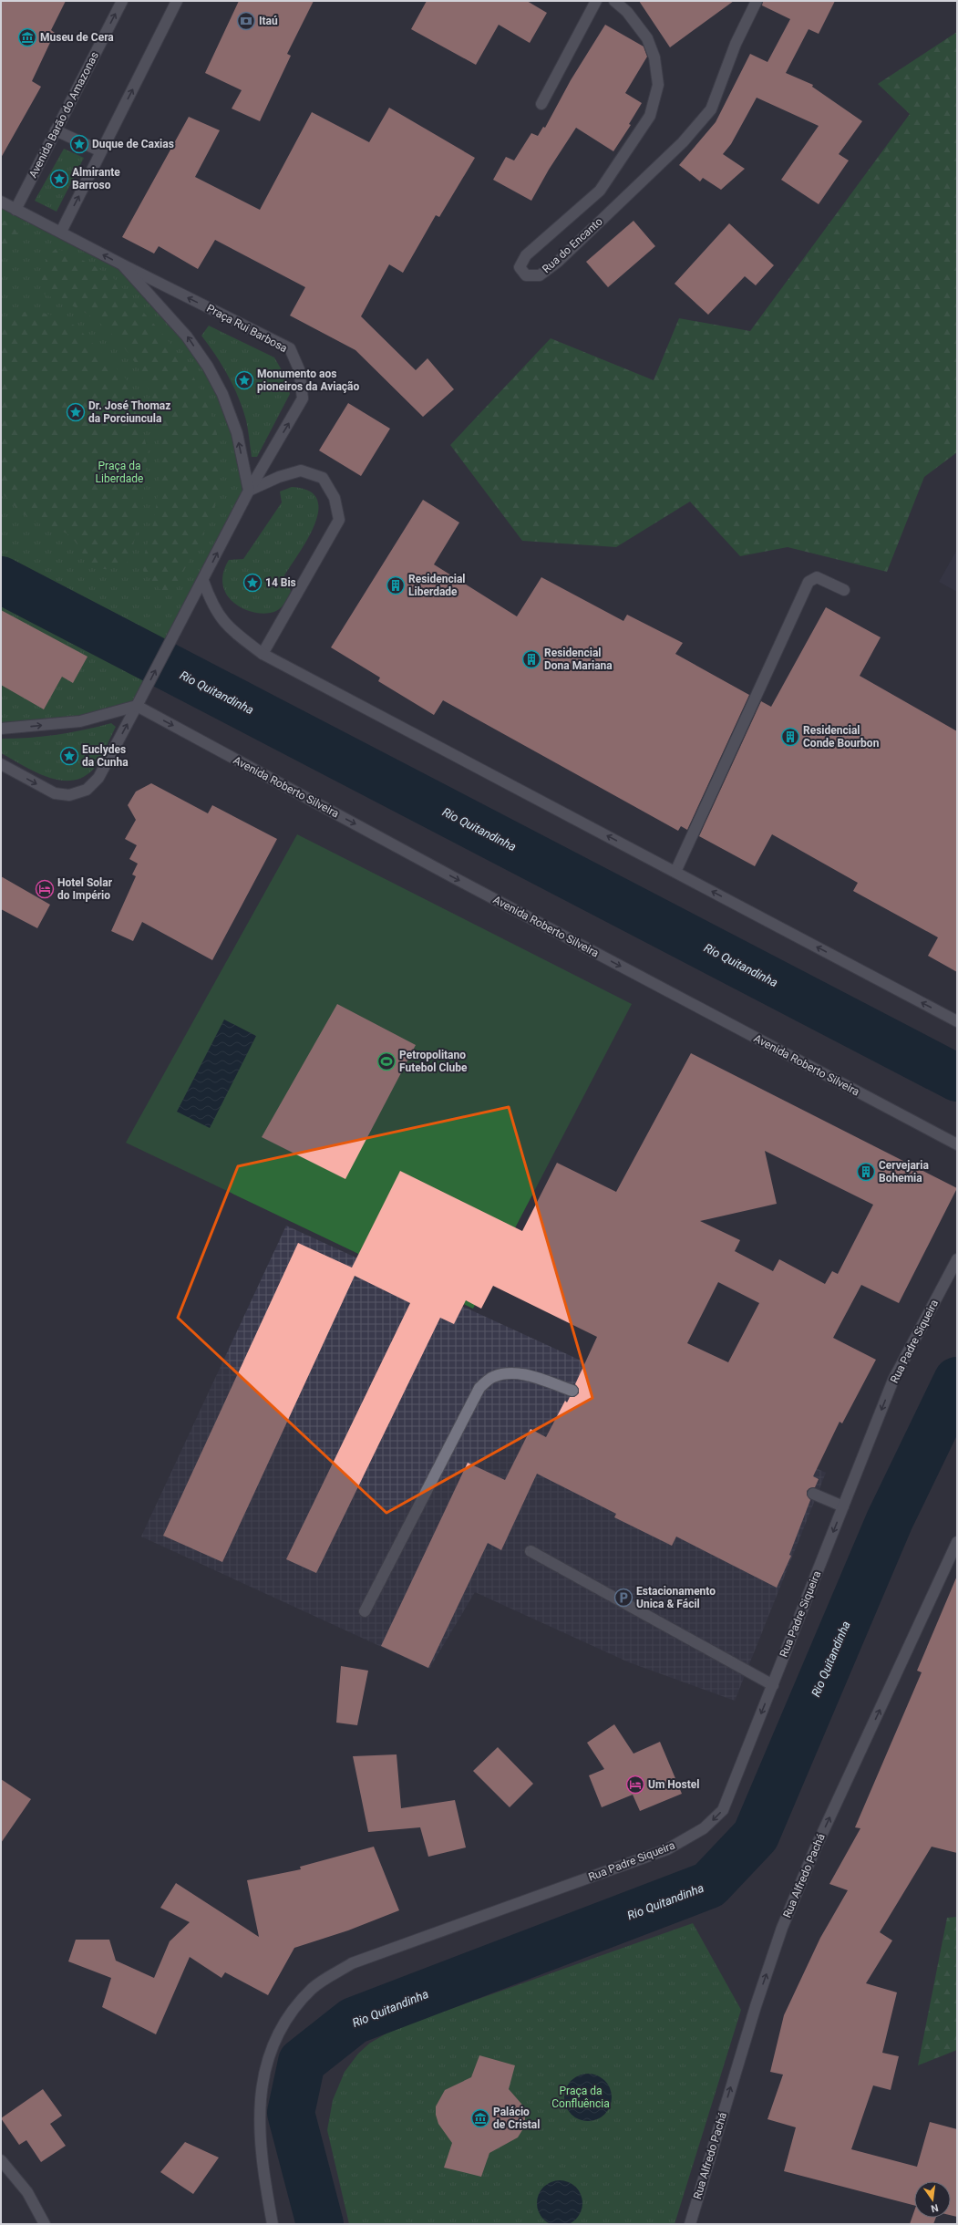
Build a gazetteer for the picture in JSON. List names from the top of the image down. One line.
{"streets":{"main road":["Avenida Barão do Amazonas","Rua do Encanto","Praça Rui Barbosa","Avenida Roberto Silveira","Rua Padre Siqueira","Rua Alfredo Pachá"]},"one_way":["Avenida Roberto Silveira","Rua Padre Siqueira","Rua Alfredo Pachá"],"water":["Rio Quitandinha"],"parks":["Praça da Liberdade","Praça da Confluência"],"places":{"bank":["Itaú"],"museum":["Museu de Cera","Palácio de Cristal"],"place":["Duque de Caxias","Almirante Barroso","Monumento aos pioneiros da Aviação","Dr. José Thomaz da Porciuncula","14 Bis","Euclydes da Cunha"],"building":["Residencial Liberdade","Residencial Dona Mariana","Residencial Conde Bourbon","Cervejaria Bohemia"],"hotel":["Hotel Solar do Império","Um Hostel"],"sports":["Petropolitano Futebol Clube"],"parking":["Estacionamento Unica & Fácil"]},"north":"bottom"}
